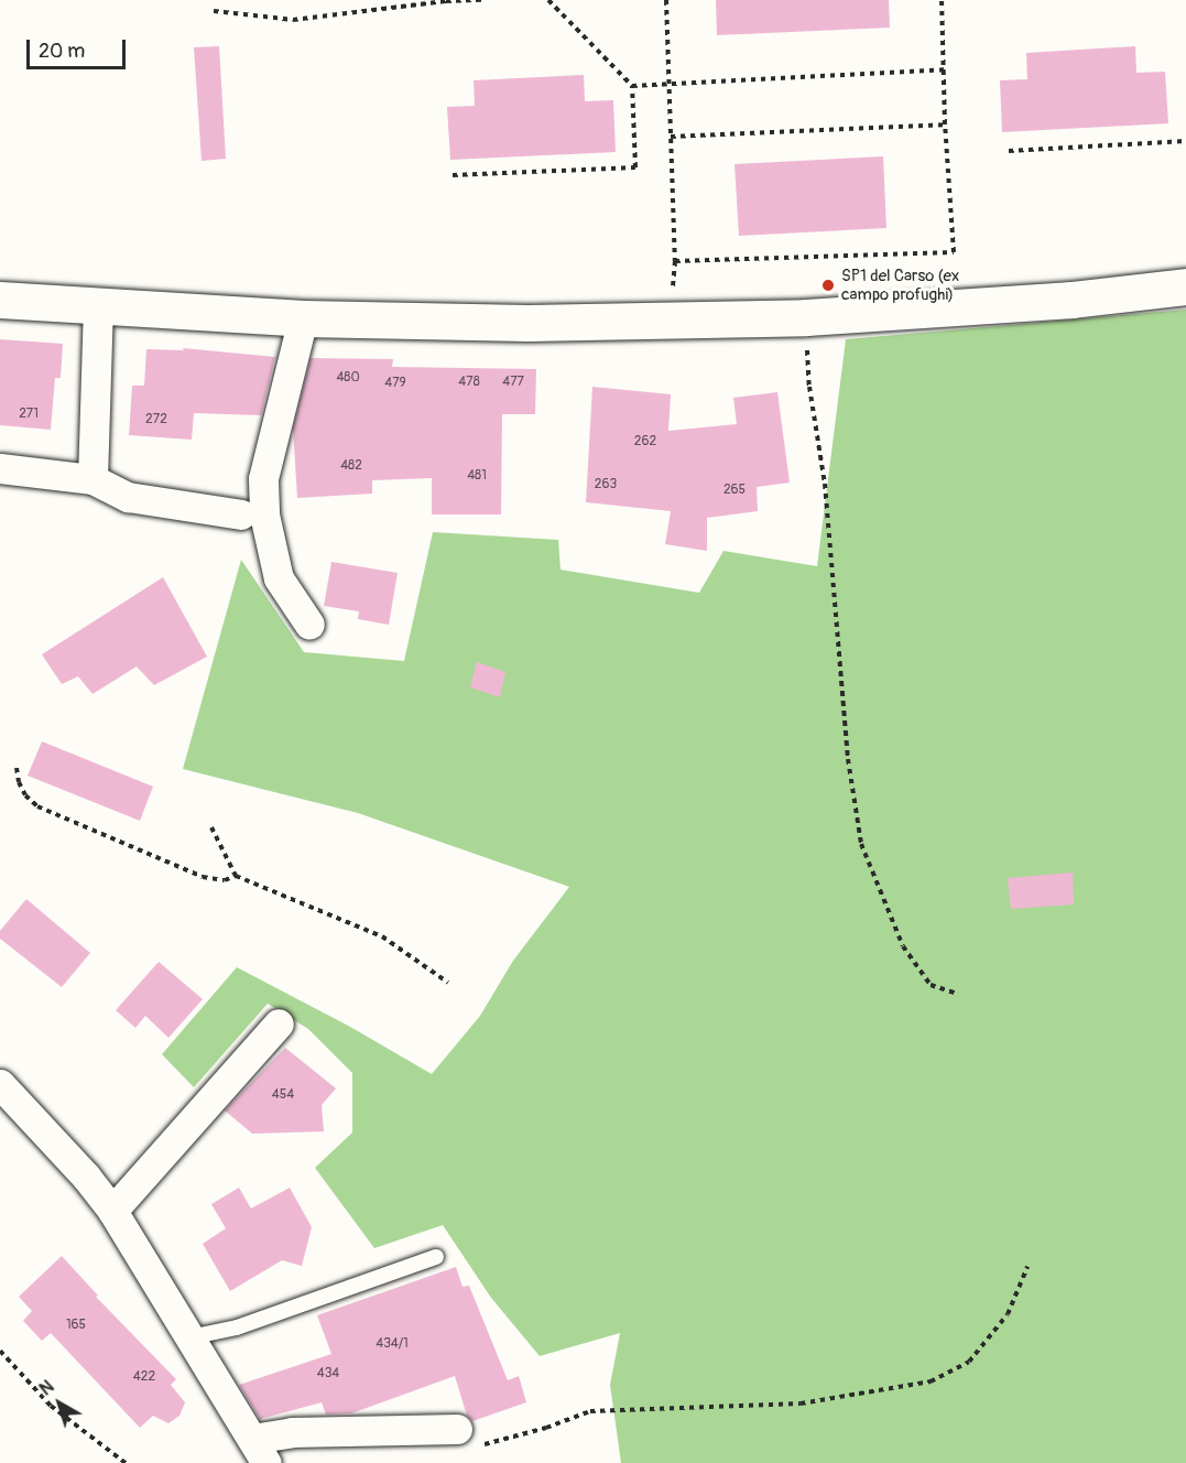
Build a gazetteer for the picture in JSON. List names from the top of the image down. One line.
{"places":["SP1 del Carso (ex campo profughi)"],"house_numbers":["480","478","477","479","271","272","262","482","481","263","265","454","165","434/1","434","422"],"scale_bar":"20 m","north":"top left"}
